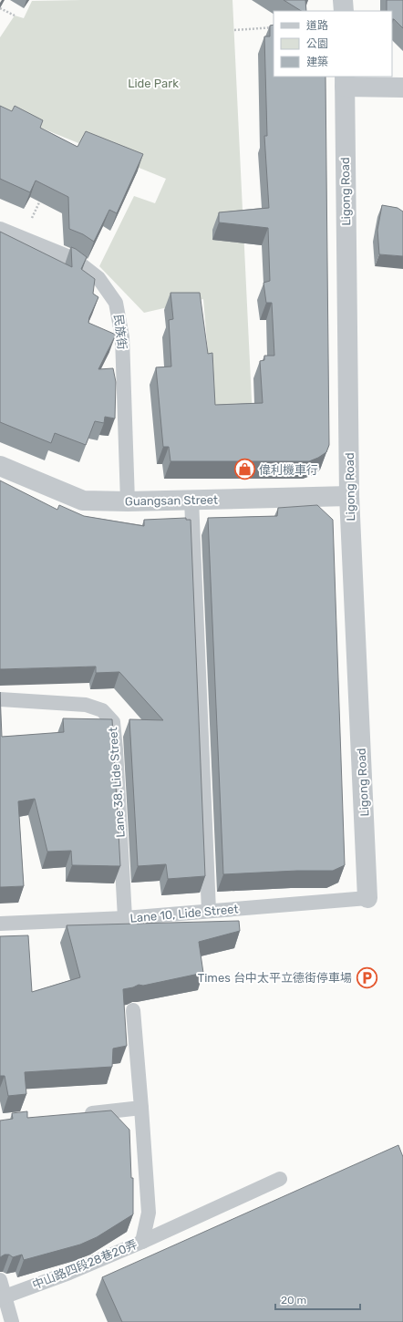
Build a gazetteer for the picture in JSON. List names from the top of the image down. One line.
{"streets":{"street":["Ligong Road","Guangsan Street"],"lane":["民族街","Lane 38, Lide Street","Lane 10, Lide Street","中山路四段28巷20弄"]},"crossings":[["Ligong Road","Guangsan Street"],["Ligong Road","Lane 10, Lide Street"],["民族街","Guangsan Street"],["Lane 38, Lide Street","Lane 10, Lide Street"]],"parks":["Lide Park"],"places":{"shop":["偉利機車行"],"parking":["Times 台中太平立德街停車場"]},"legend":["道路","公園","建築"],"scale_bar":"20 m"}
